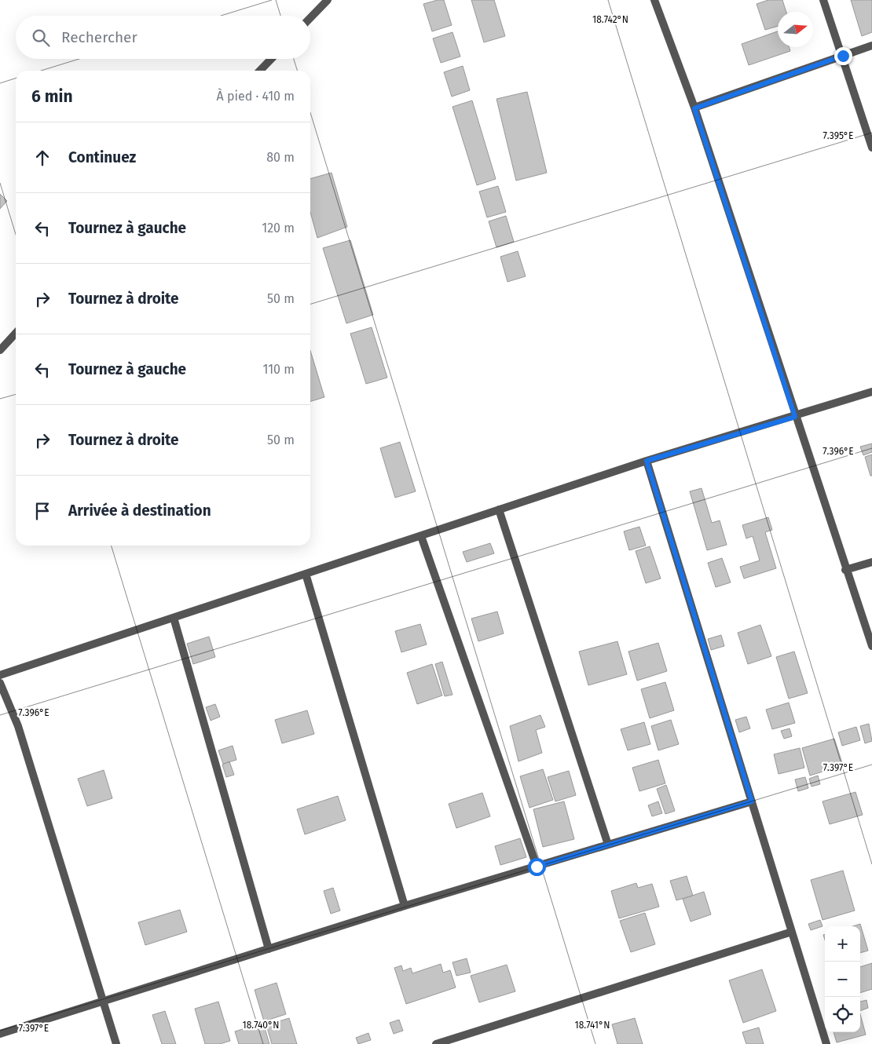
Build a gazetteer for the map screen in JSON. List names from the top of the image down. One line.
{"north":"right","page":{"search":"Rechercher","heading":["6 min","À pied · 410 m"],"list":[["Continuez","80 m"],["Tournez à gauche","120 m"],["Tournez à droite","50 m"],["Tournez à gauche","110 m"],["Tournez à droite","50 m"],"Arrivée à destination"],"map_buttons":["+","−"]},"coordinates":["18.742°N","7.395°E","7.396°E","7.397°E","18.740°N","18.741°N"]}
